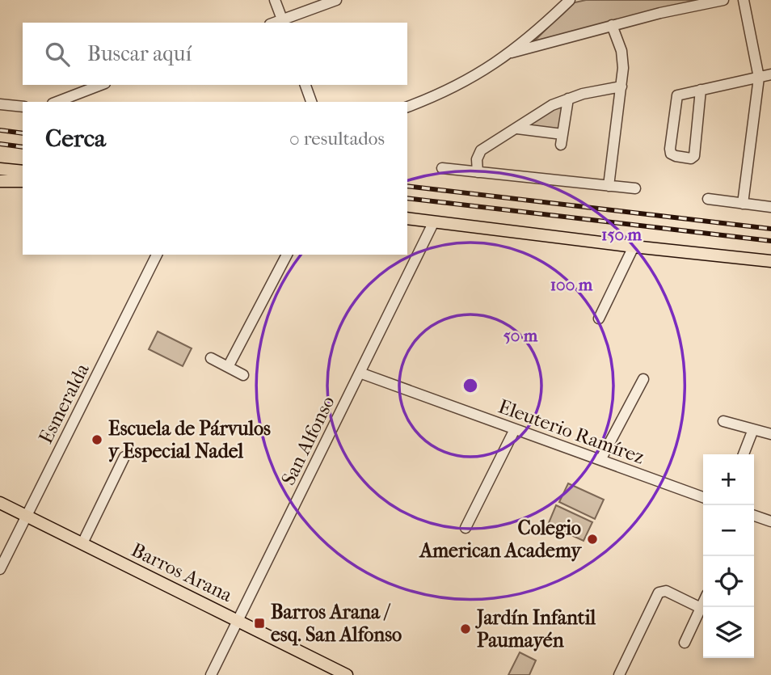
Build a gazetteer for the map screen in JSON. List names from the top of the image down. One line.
{"streets":{"main road":["Barros Arana"],"street":["Esmeralda","Eleuterio Ramírez","San Alfonso"]},"crossings":[["Esmeralda","Barros Arana"],["Eleuterio Ramírez","San Alfonso"],["San Alfonso","Barros Arana"]],"places":{"other":["Escuela de Párvulos y Especial Nadel","Colegio American Academy","Jardín Infantil Paumayén"],"transit":["Barros Arana / esq. San Alfonso"]},"page":{"search":"Buscar aquí","heading":["Cerca","0 resultados"],"map_buttons":["+","−"]},"rings":["150 m","100 m","50 m"]}
